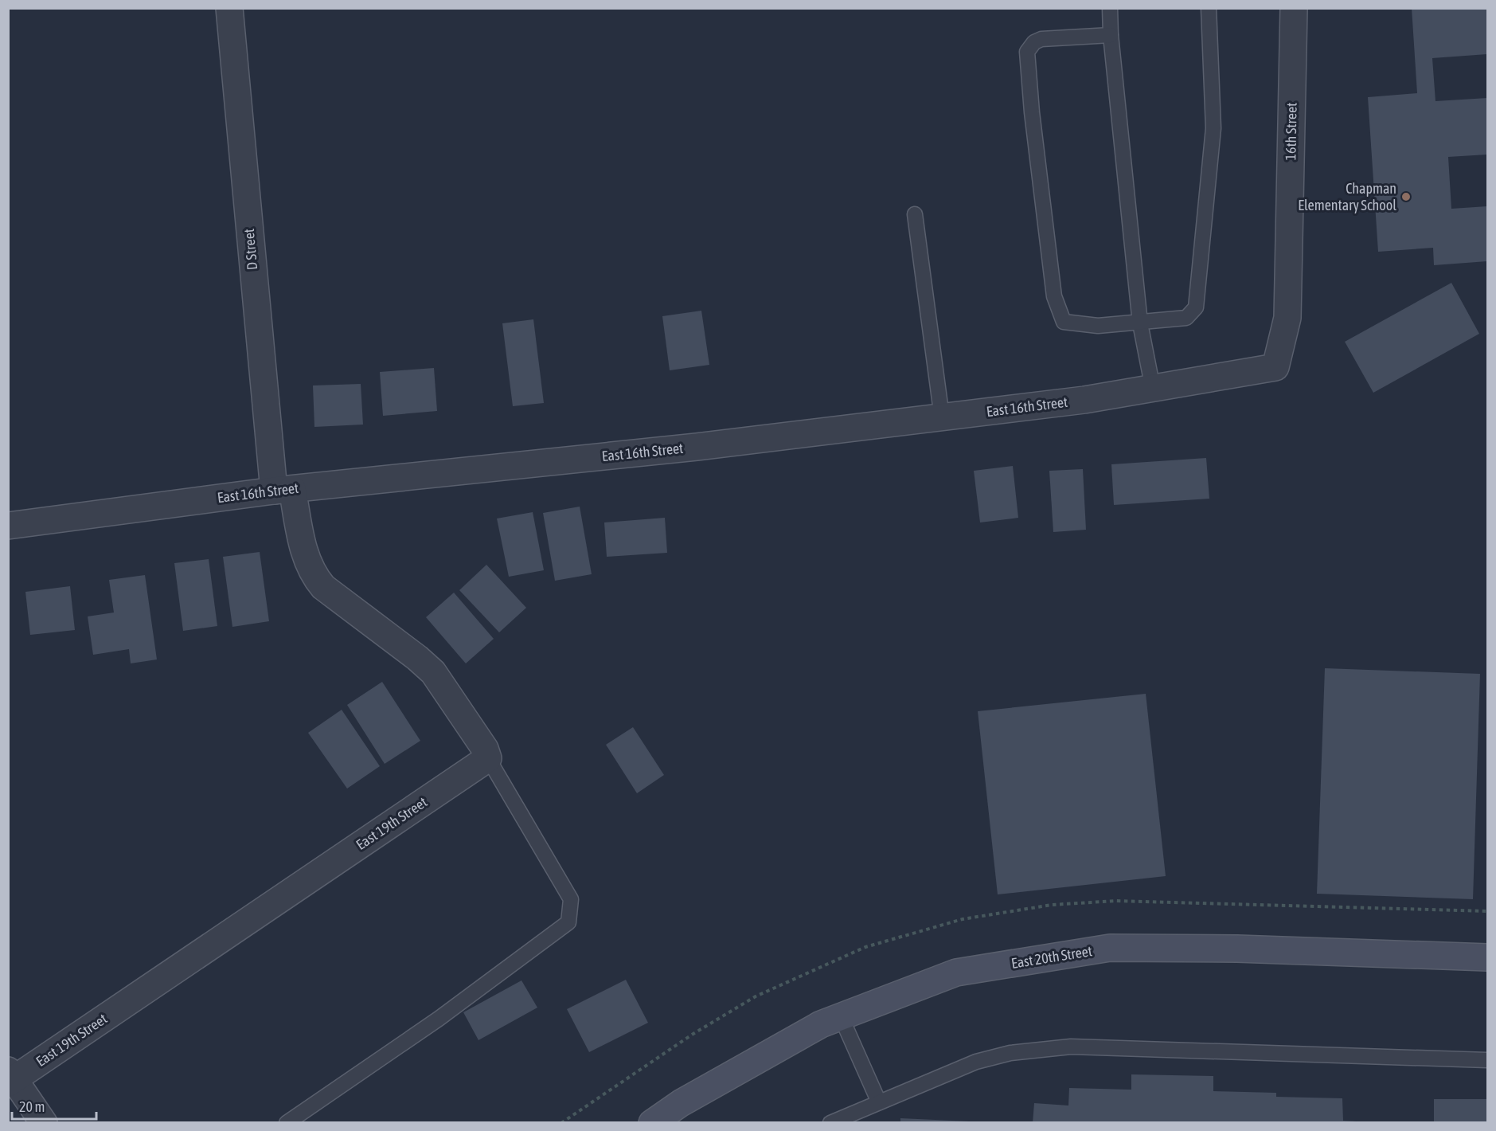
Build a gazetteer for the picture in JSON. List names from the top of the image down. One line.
{"streets":{"street":["16th Street","D Street","East 16th Street","East 19th Street","East 20th Street"]},"crossings":[["16th Street","East 16th Street"],["D Street","East 16th Street"]],"places":["Chapman Elementary School"],"scale_bar":"20 m"}
